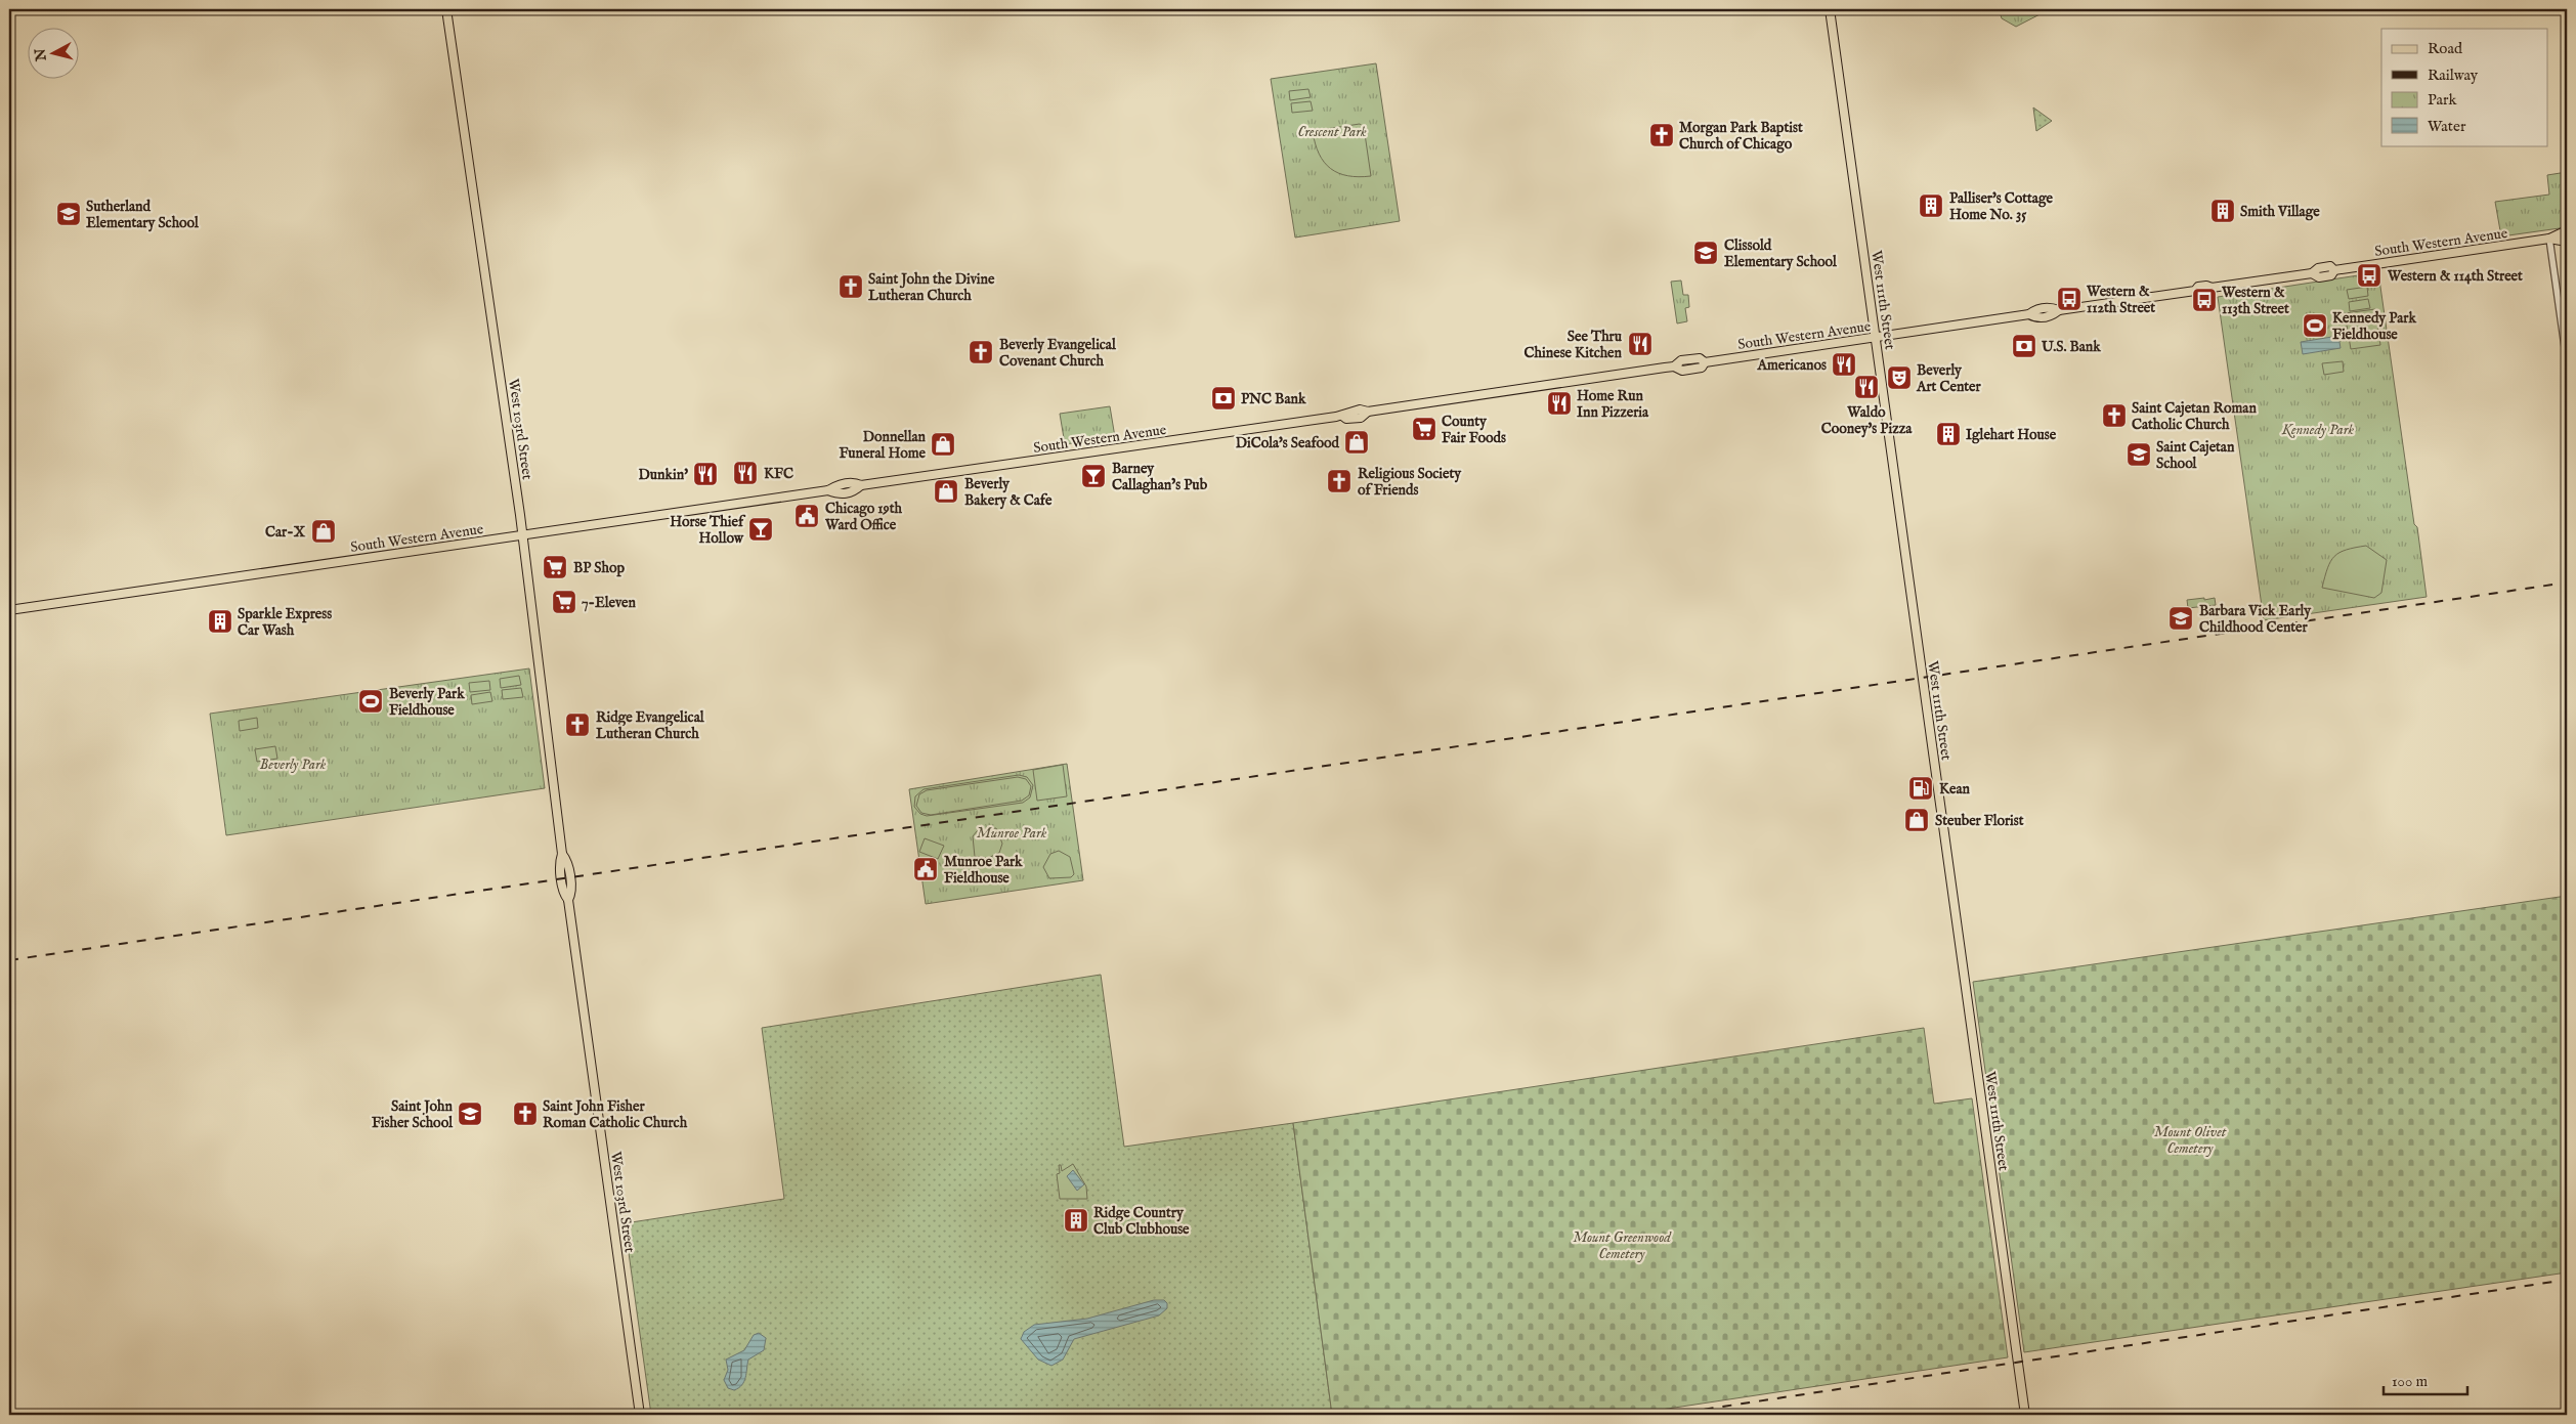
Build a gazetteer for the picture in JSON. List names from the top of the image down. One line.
{"streets":{"main road":["South Western Avenue","West 111th Street","West 103rd Street"]},"crossings":[["South Western Avenue","West 111th Street"],["South Western Avenue","West 103rd Street"]],"parks":["Crescent Park","Kennedy Park","Beverly Park","Munroe Park","Mount Olivet Cemetery","Mount Greenwood Cemetery"],"places":{"church":["Morgan Park Baptist Church of Chicago","Saint John the Divine Lutheran Church","Beverly Evangelical Covenant Church","Saint Cajetan Roman Catholic Church","Religious Society of Friends","Ridge Evangelical Lutheran Church","Saint John Fisher Roman Catholic Church"],"building":["Palliser's Cottage Home No. 35","Smith Village","Iglehart House","Sparkle Express Car Wash","Ridge Country Club Clubhouse"],"school or university":["Sutherland Elementary School","Clissold Elementary School","Saint Cajetan School","Barbara Vick Early Childhood Center","Saint John Fisher School"],"bus stop":["Western & 114th Street","Western & 112th Street","Western & 113th Street"],"sports":["Kennedy Park Fieldhouse","Beverly Park Fieldhouse"],"restaurant":["See Thru Chinese Kitchen","Americanos","Waldo Cooney's Pizza","Home Run Inn Pizzeria","KFC","Dunkin'"],"bank":["U.S. Bank","PNC Bank"],"theatre":["Beverly Art Center"],"supermarket":["County Fair Foods","BP Shop","7-Eleven"],"shop":["DiCola's Seafood","Donnellan Funeral Home","Beverly Bakery & Cafe","Car-X","Steuber Florist"],"bar":["Barney Callaghan’s Pub","Horse Thief Hollow"],"public building":["Chicago 19th Ward Office","Munroe Park Fieldhouse"],"fuel station":["Kean"]},"legend":["Road","Railway","Park","Water"],"scale_bar":"100 m","north":"left"}
